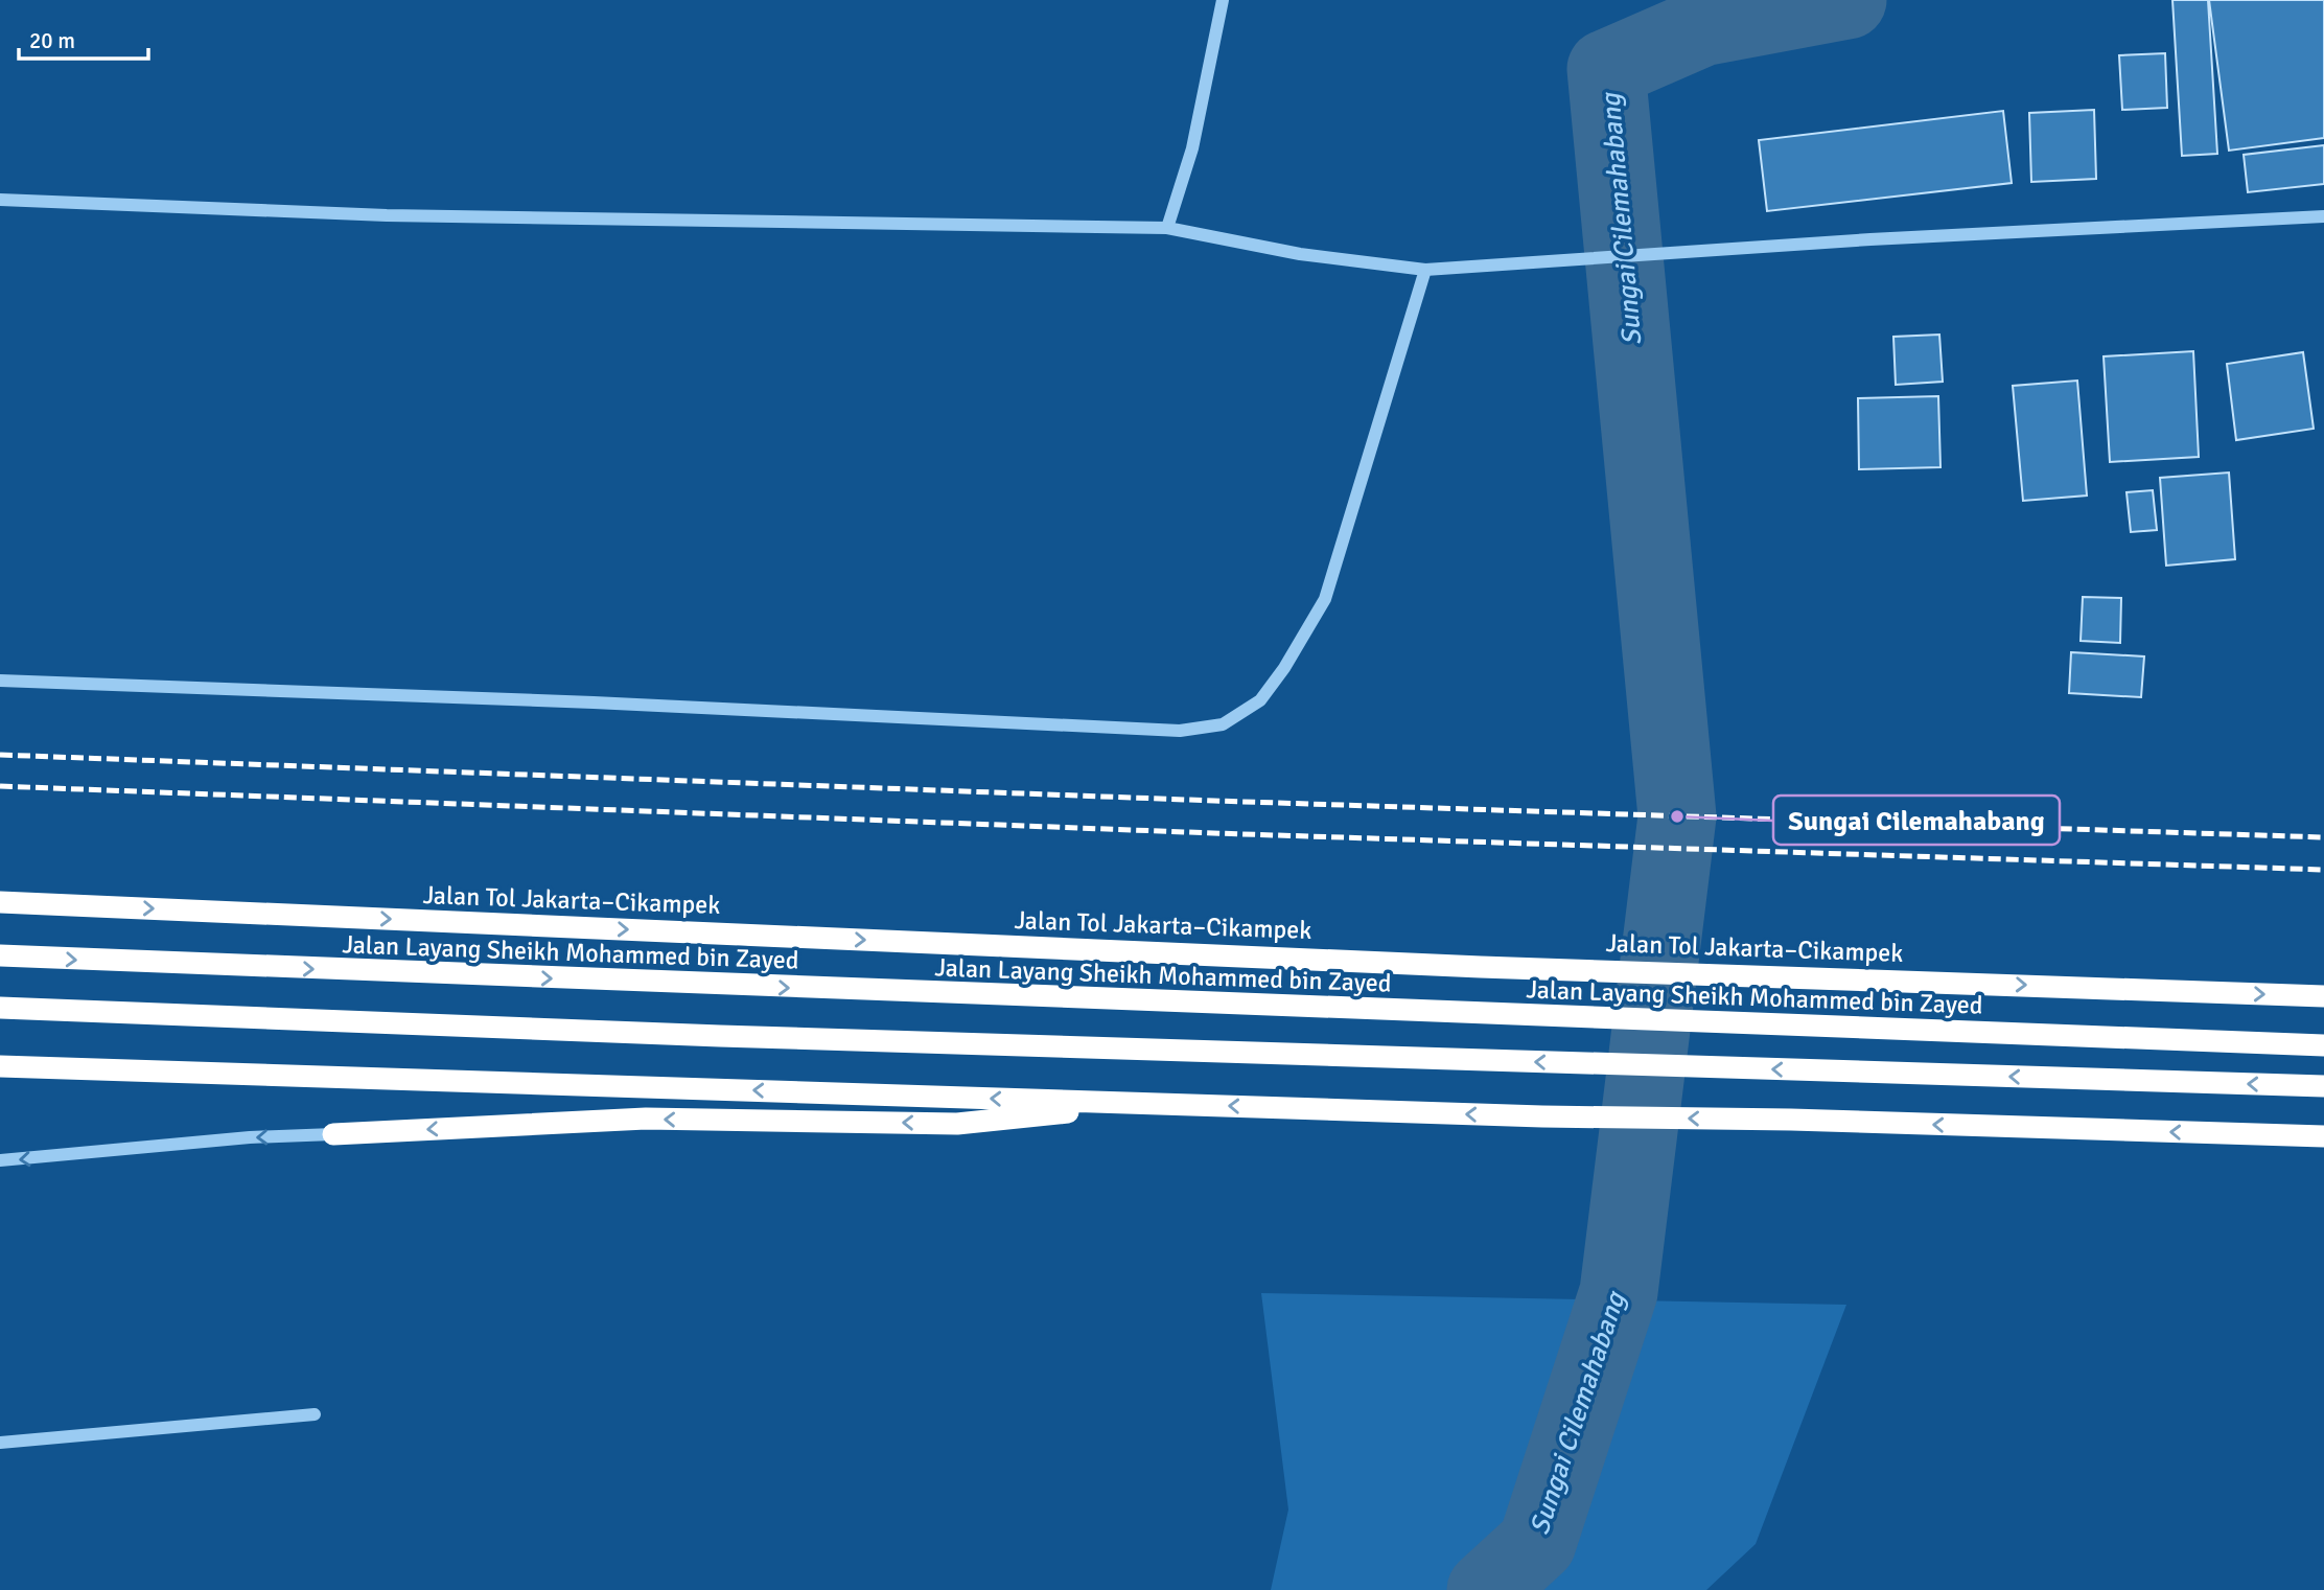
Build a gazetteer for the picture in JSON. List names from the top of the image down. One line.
{"streets":{"highway":["Jalan Tol Jakarta–Cikampek","Jalan Layang Sheikh Mohammed bin Zayed"]},"water":["Sungai Cilemahabang"],"places":["Sungai Cilemahabang"],"scale_bar":"20 m"}
